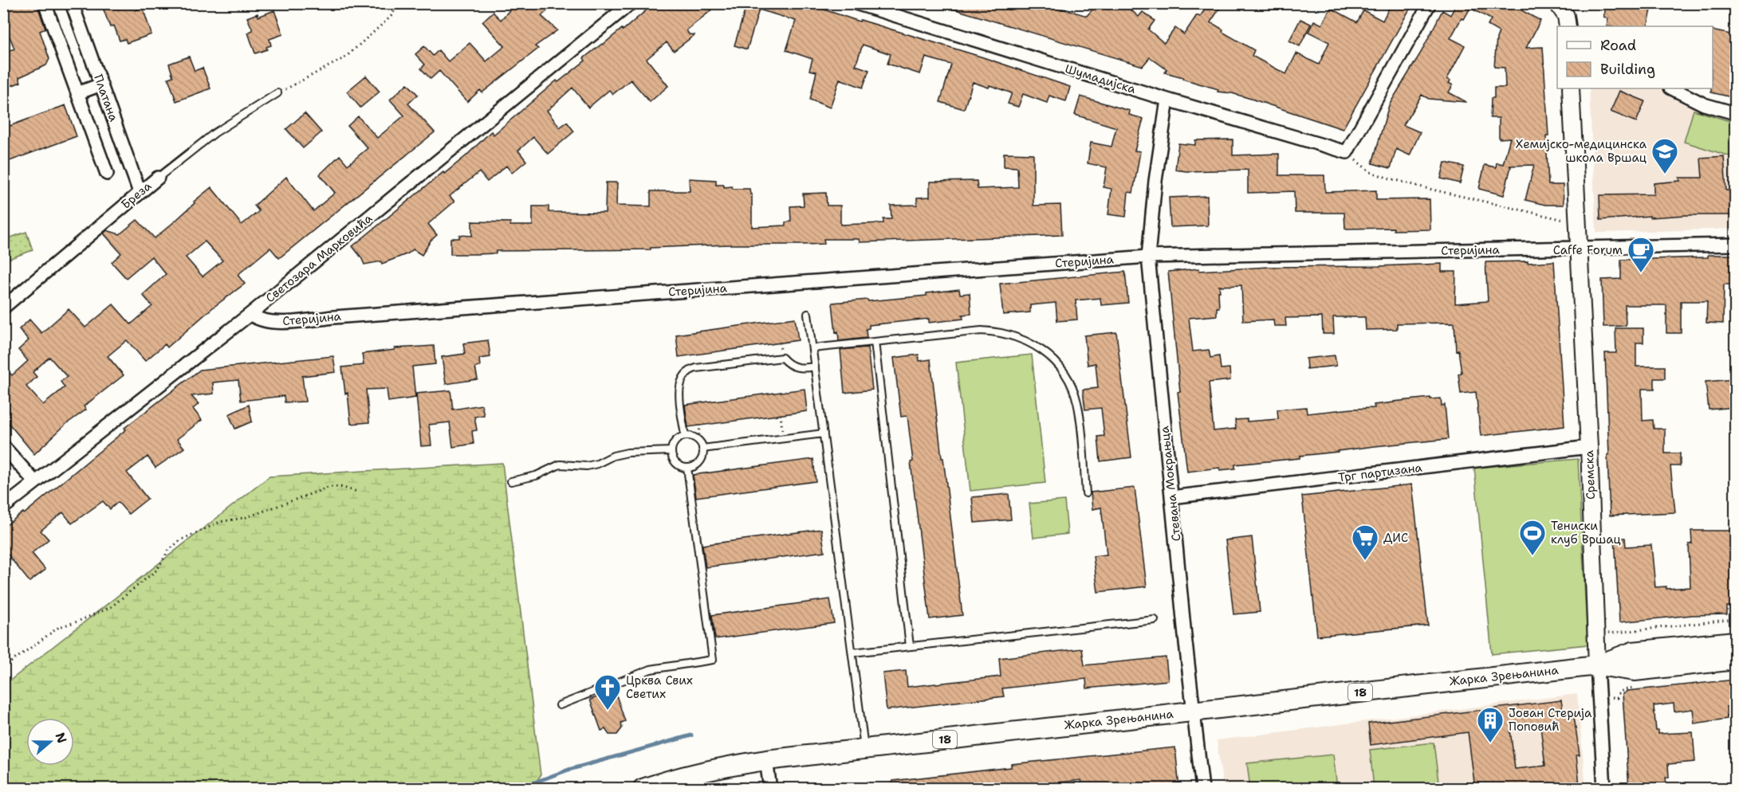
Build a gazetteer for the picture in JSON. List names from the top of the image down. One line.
{"streets":{"main road":["Жарка Зрењанина","18"],"street":["Шумадијска","Платана","Бреза","Стеријина","Светозара Марковића","Трг партизана","Сремска","Стевана Мокрањца"]},"crossings":[["Платана","Бреза"],["Стеријина","Светозара Марковића"],["Стеријина","Сремска"],["Стеријина","Стевана Мокрањца"],["Трг партизана","Сремска"],["Трг партизана","Стевана Мокрањца"],["Сремска","Жарка Зрењанина"],["Стевана Мокрањца","Жарка Зрењанина"]],"places":{"school or university":["Хемијско-медицинска школа Вршац"],"cafe":["Caffe Forum"],"sports":["Тениски клуб Вршац"],"supermarket":["ДИС"],"church":["Црква Свих Светих"],"building":["Јован Стерија Поповић"]},"legend":["Road","Building"],"north":"right"}
